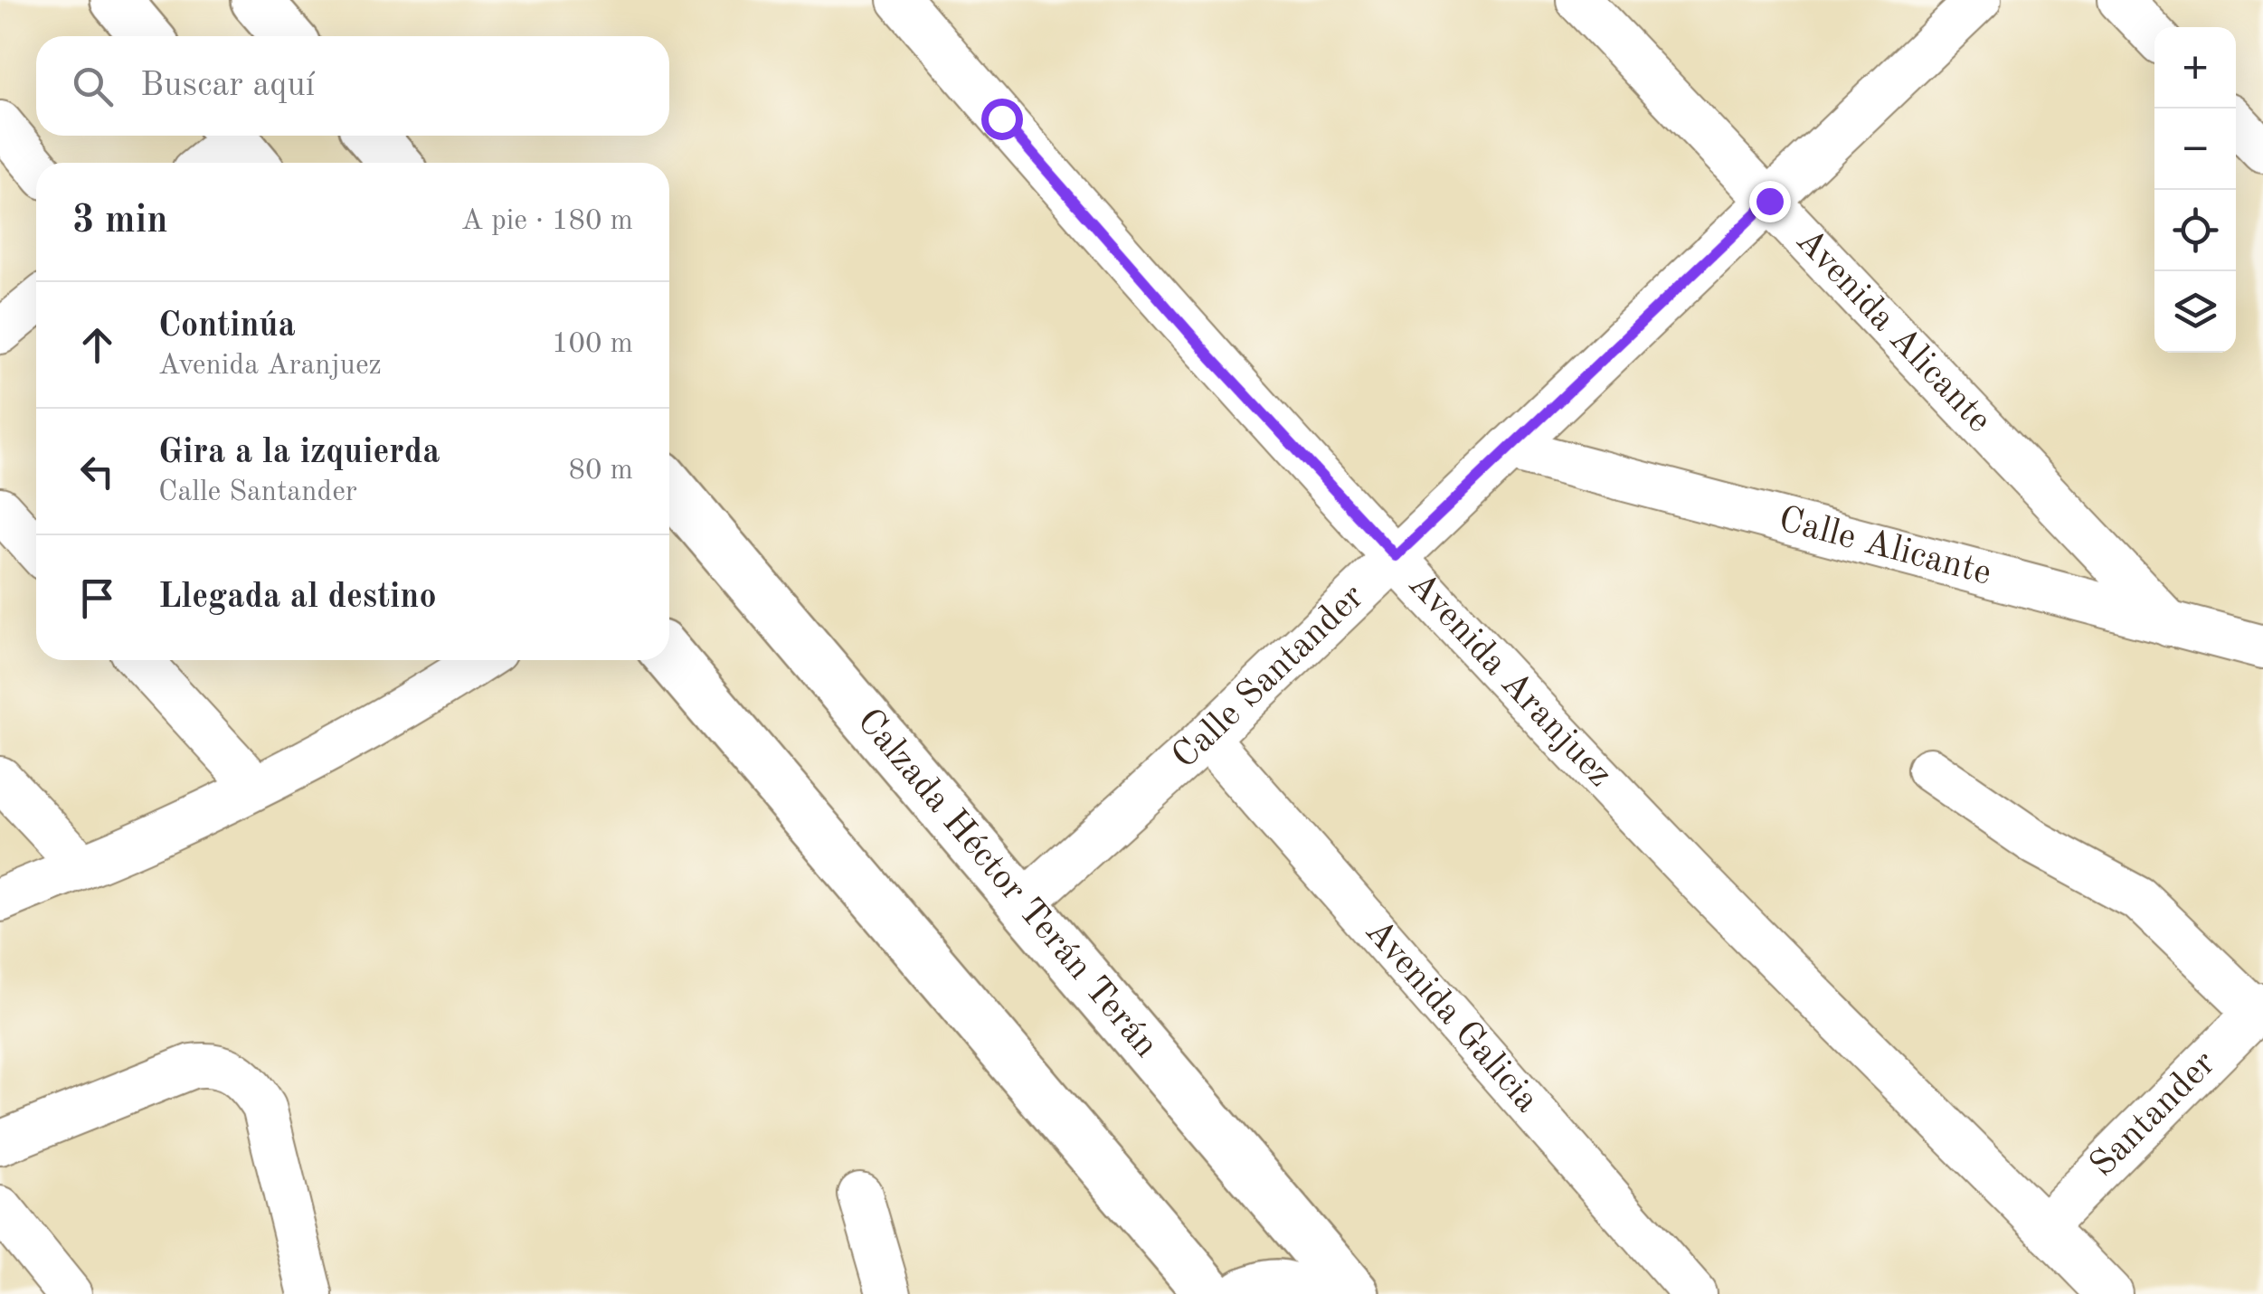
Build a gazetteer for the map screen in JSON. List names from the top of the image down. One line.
{"streets":{"main road":["Calzada Héctor Terán Terán"],"street":["Avenida Alicante","Calle Alicante","Calle Santander","Avenida Aranjuez","Avenida Galicia","Santander"]},"crossings":[["Avenida Alicante","Calle Alicante"],["Avenida Alicante","Calle Santander"],["Calle Alicante","Calle Santander"],["Calle Santander","Avenida Aranjuez"],["Calle Santander","Calzada Héctor Terán Terán"],["Calle Santander","Avenida Galicia"],["Avenida Aranjuez","Santander"]],"page":{"map_buttons":["+","−"],"search":"Buscar aquí","heading":["3 min","A pie · 180 m"],"list":[["Continúa","Avenida Aranjuez","100 m"],["Gira a la izquierda","Calle Santander","80 m"],"Llegada al destino"]}}
